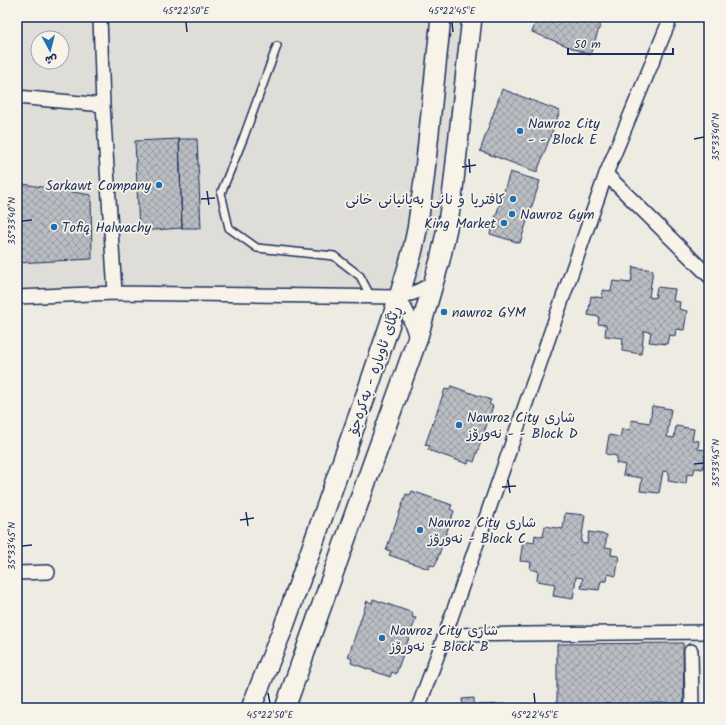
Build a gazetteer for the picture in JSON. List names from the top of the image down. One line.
{"streets":{"main road":["ڕێگای ئاوبارە - بەکرەجۆ"]},"places":["Nawroz City - - Block E","Sarkawt Company","کافتریا و نانی بەیانیانی خانی","Nawroz Gym","King Market","Tofiq Halwachy","nawroz GYM","Nawroz City شاری نەورۆز - - Block D","Nawroz City شاری نەورۆز - Block C","Nawroz City شاری نەورۆز - Block B"],"scale_bar":"50 m","north":"bottom","coordinates":["45°22'50\"E","45°22'45\"E","35°33'40\"N","35°33'45\"N"]}
